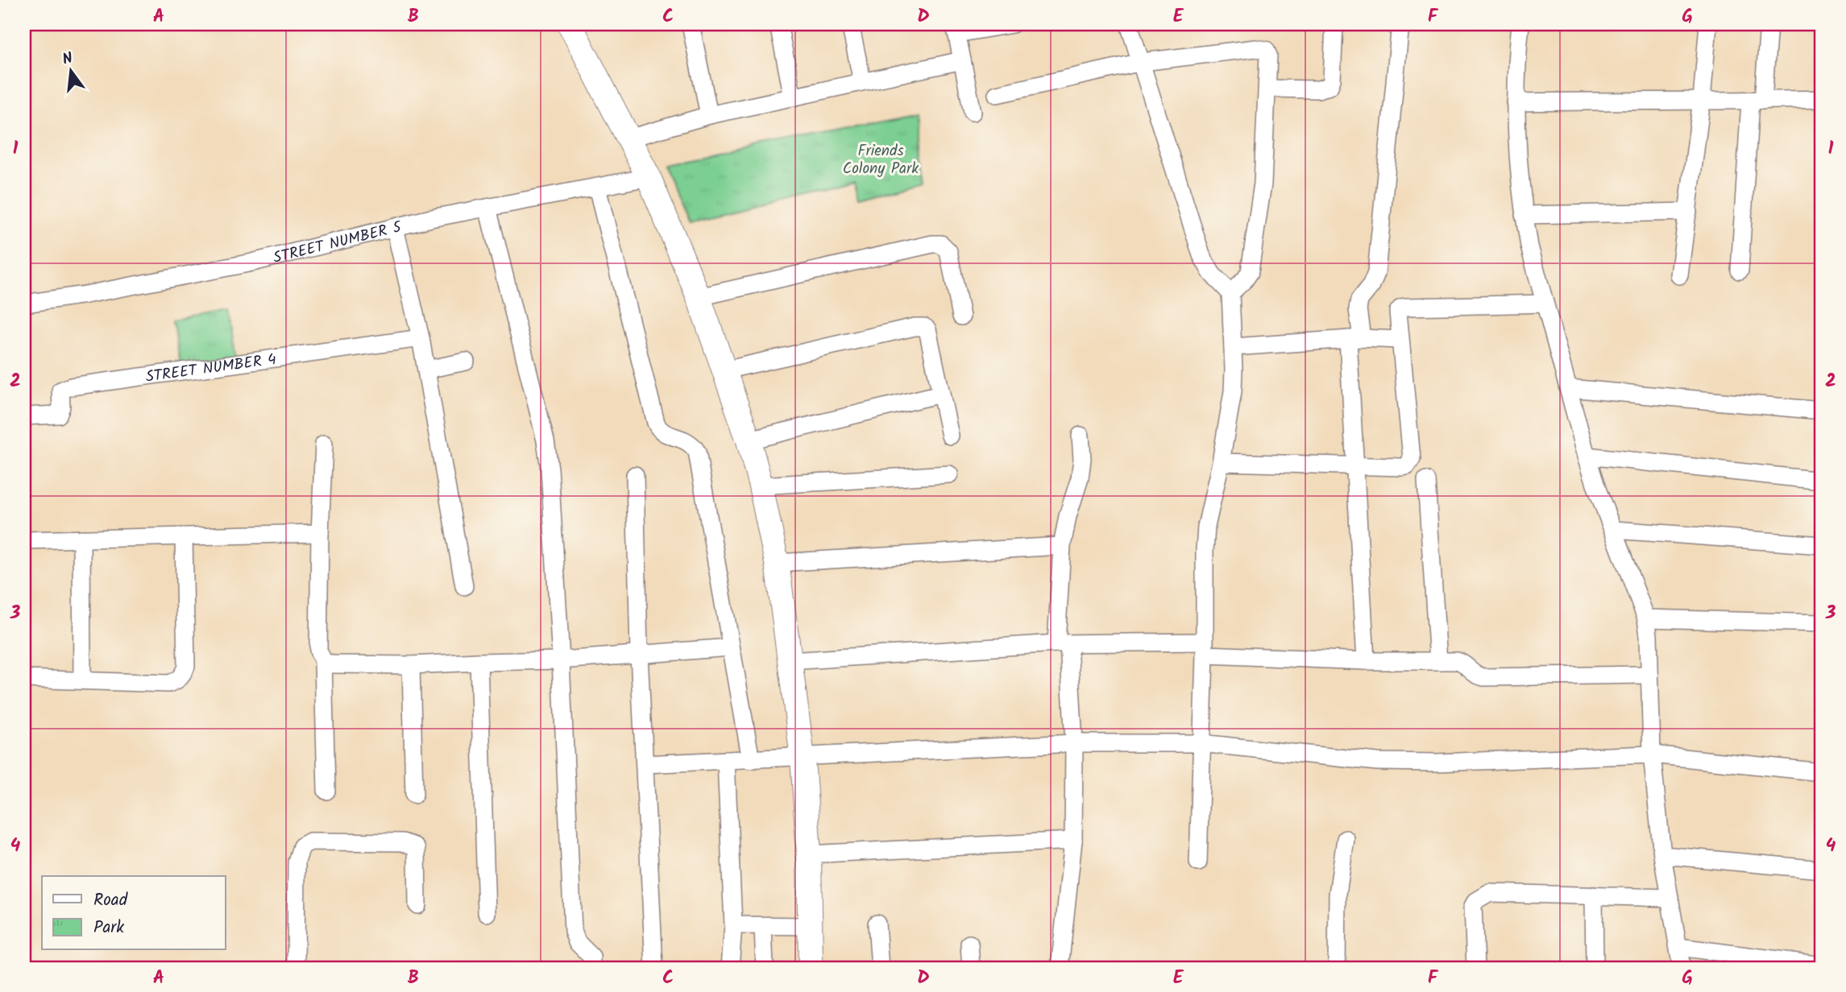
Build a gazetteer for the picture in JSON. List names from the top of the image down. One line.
{"streets":{"street":["STREET NUMBER 5","STREET NUMBER 4"]},"parks":["Friends Colony Park"],"legend":["Road","Park"],"north":"top","grid":{"columns":["A","B","C","D","E","F","G"],"rows":["1","2","3","4"]}}
